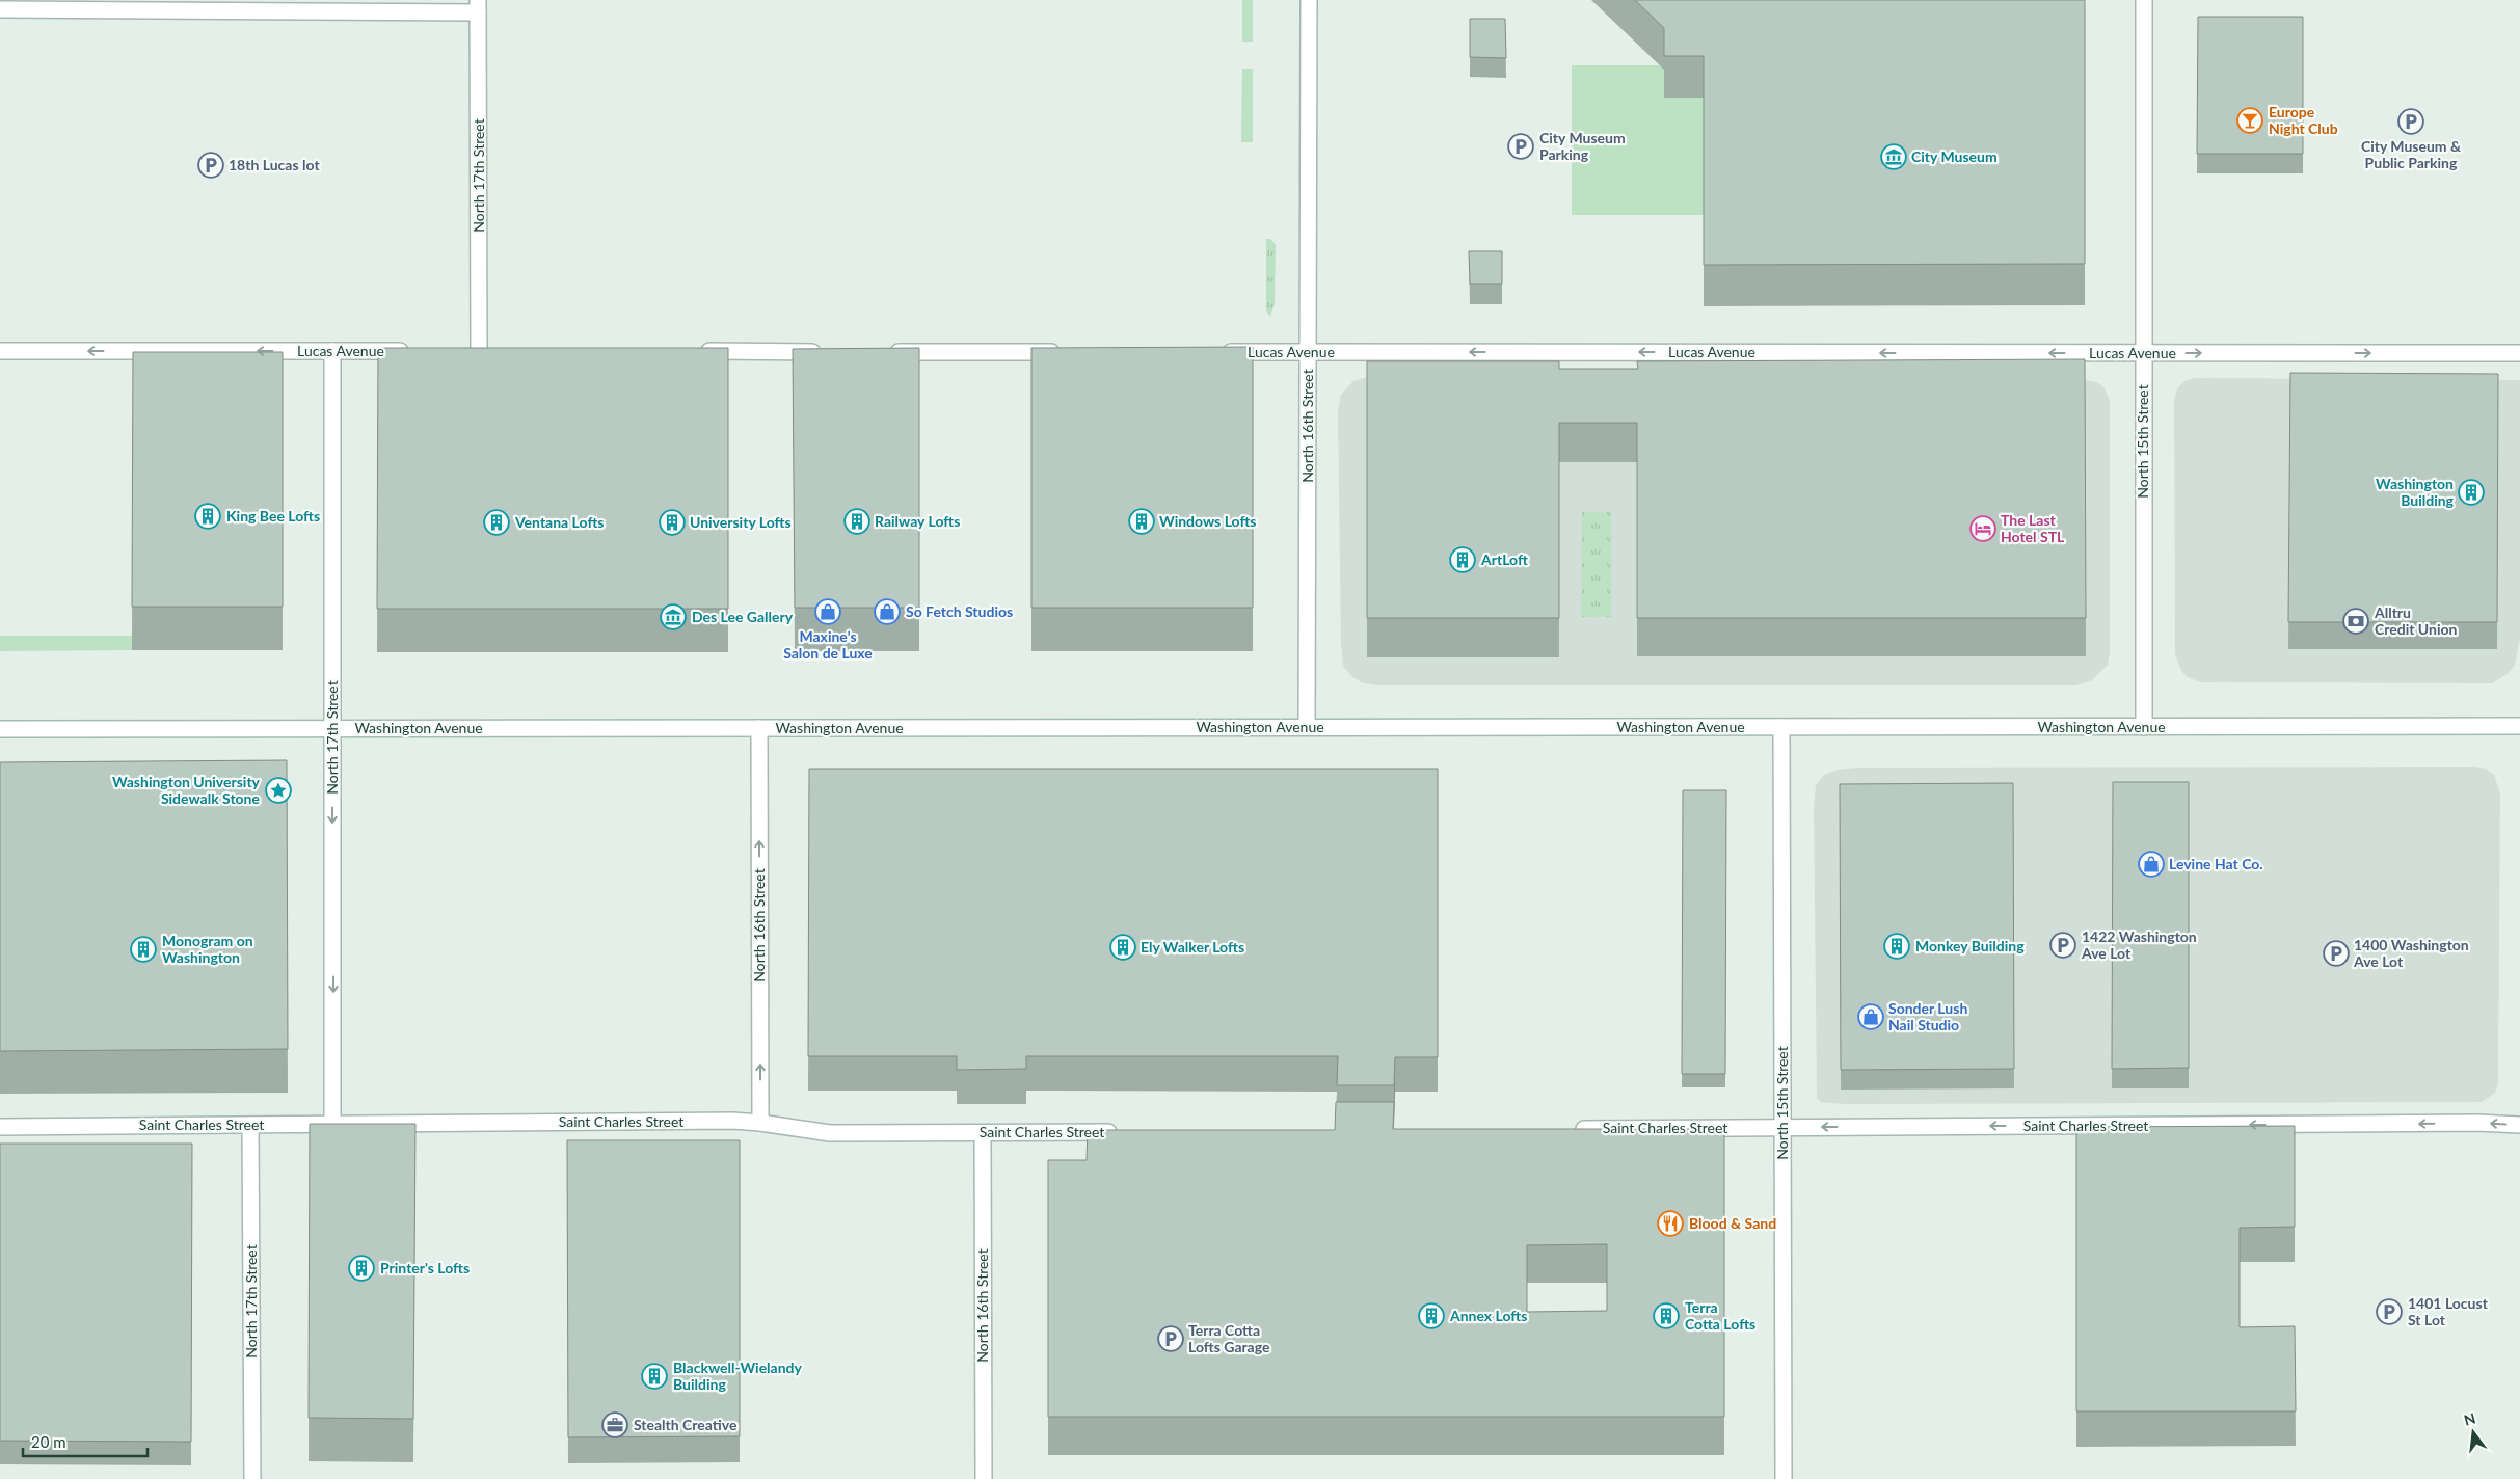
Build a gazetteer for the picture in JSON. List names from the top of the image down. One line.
{"streets":{"street":["North 17th Street","Lucas Avenue","North 16th Street","North 15th Street","Washington Avenue","Saint Charles Street"]},"crossings":[["North 17th Street","Lucas Avenue"],["North 17th Street","Washington Avenue"],["North 17th Street","Saint Charles Street"],["Lucas Avenue","North 16th Street"],["Lucas Avenue","North 15th Street"],["North 16th Street","Washington Avenue"],["North 16th Street","Saint Charles Street"],["North 15th Street","Washington Avenue"],["North 15th Street","Saint Charles Street"]],"one_way":["Saint Charles Street"],"places":{"bar":["Europe Night Club"],"parking":["City Museum & Public Parking","City Museum Parking","18th Lucas lot","1422 Washington Ave Lot","1400 Washington Ave Lot","1401 Locust St Lot","Terra Cotta Lofts Garage"],"museum":["City Museum","Des Lee Gallery"],"building":["Washington Building","King Bee Lofts","Railway Lofts","Windows Lofts","Ventana Lofts","University Lofts","ArtLoft","Monkey Building","Ely Walker Lofts","Monogram on Washington","Printer's Lofts","Annex Lofts","Terra Cotta Lofts","Blackwell-Wielandy Building"],"hotel":["The Last Hotel STL"],"shop":["Maxine’s Salon de Luxe","So Fetch Studios","Levine Hat Co.","Sonder Lush Nail Studio"],"bank":["Alltru Credit Union"],"place":["Washington University Sidewalk Stone"],"restaurant":["Blood & Sand"],"office":["Stealth Creative"]},"scale_bar":"20 m","north":"top"}
